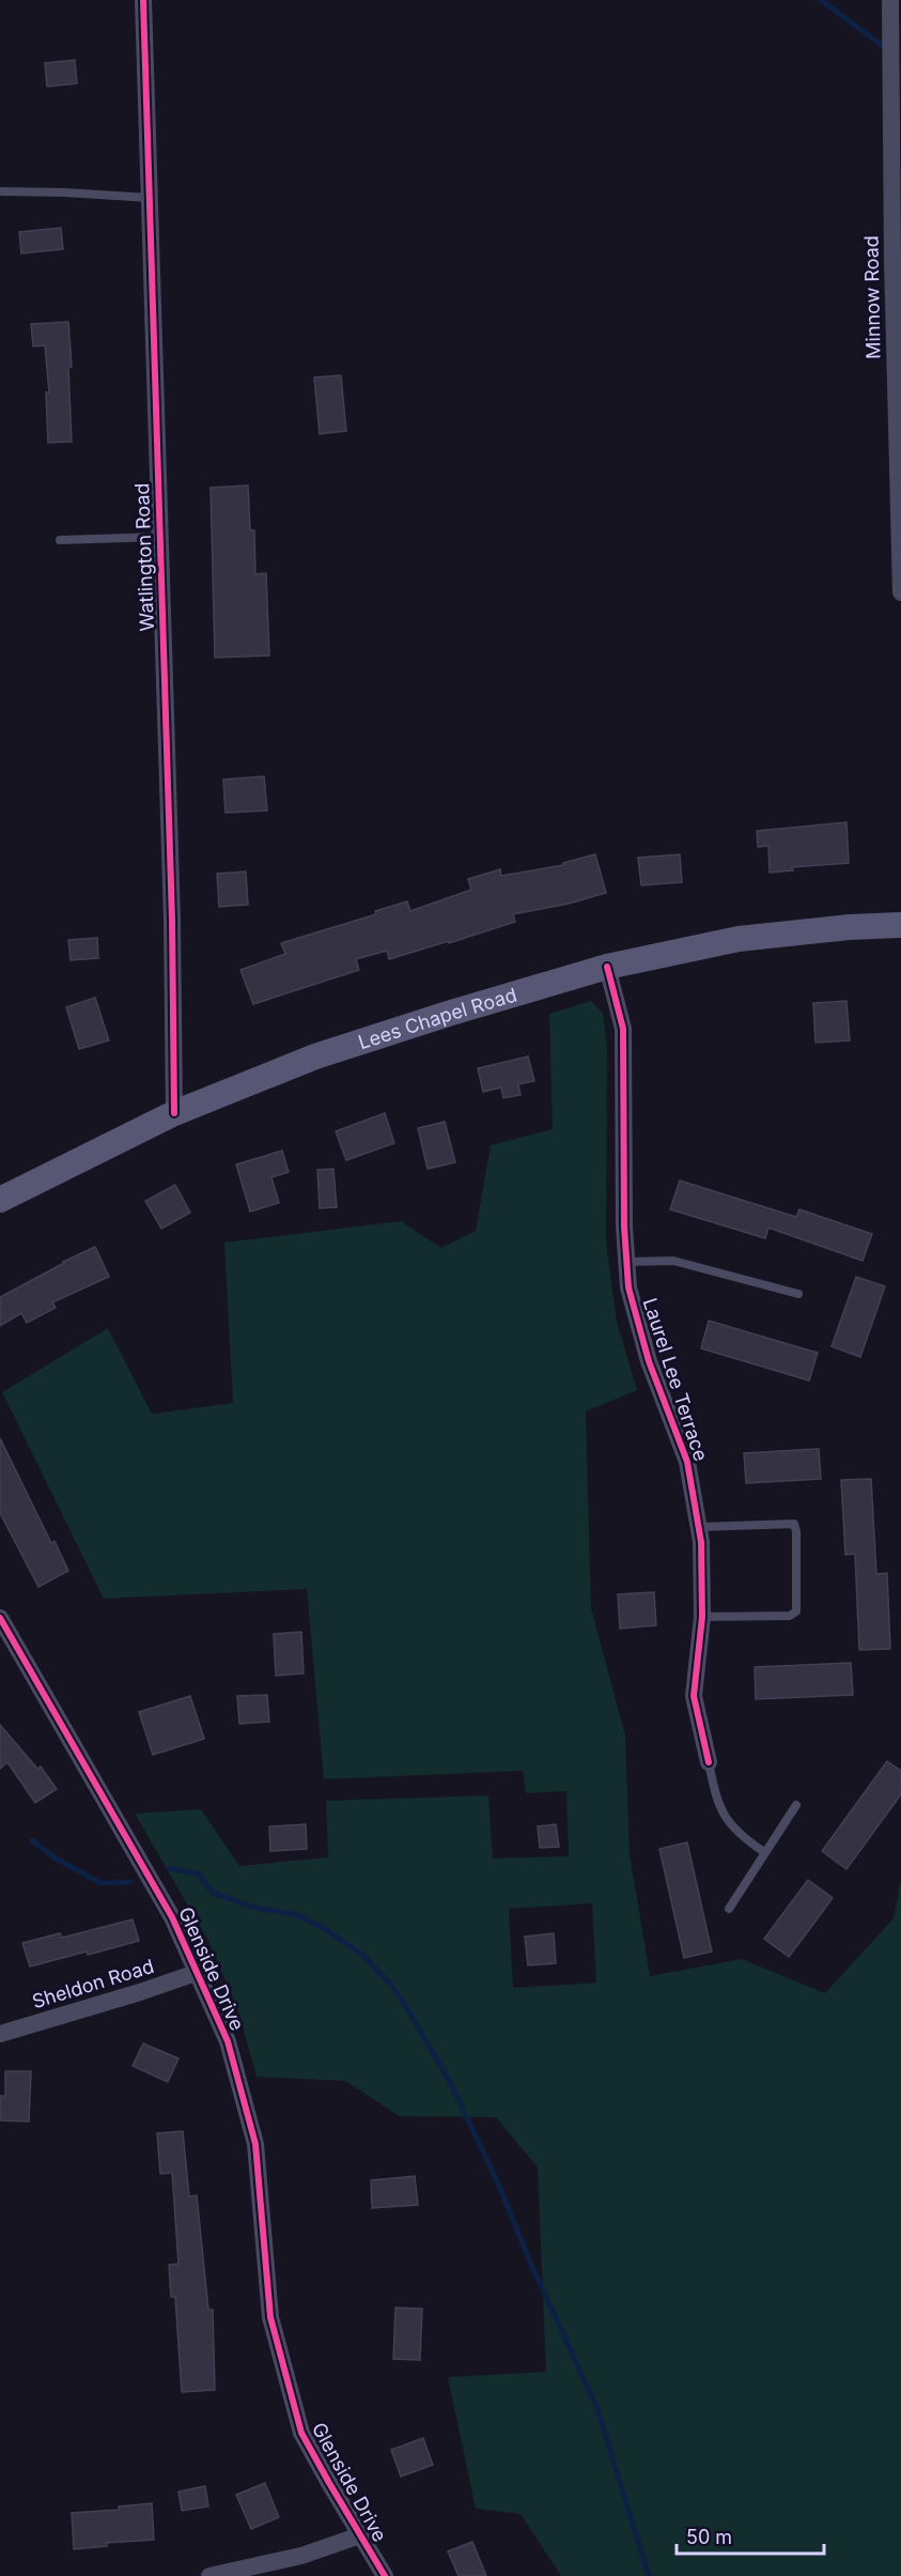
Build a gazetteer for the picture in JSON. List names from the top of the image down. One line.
{"streets":{"main road":["Lees Chapel Road"],"street":["Minnow Road","Watlington Road","Laurel Lee Terrace","Glenside Drive","Sheldon Road"]},"crossings":[["Watlington Road","Lees Chapel Road"],["Lees Chapel Road","Laurel Lee Terrace"],["Glenside Drive","Sheldon Road"]],"scale_bar":"50 m"}
